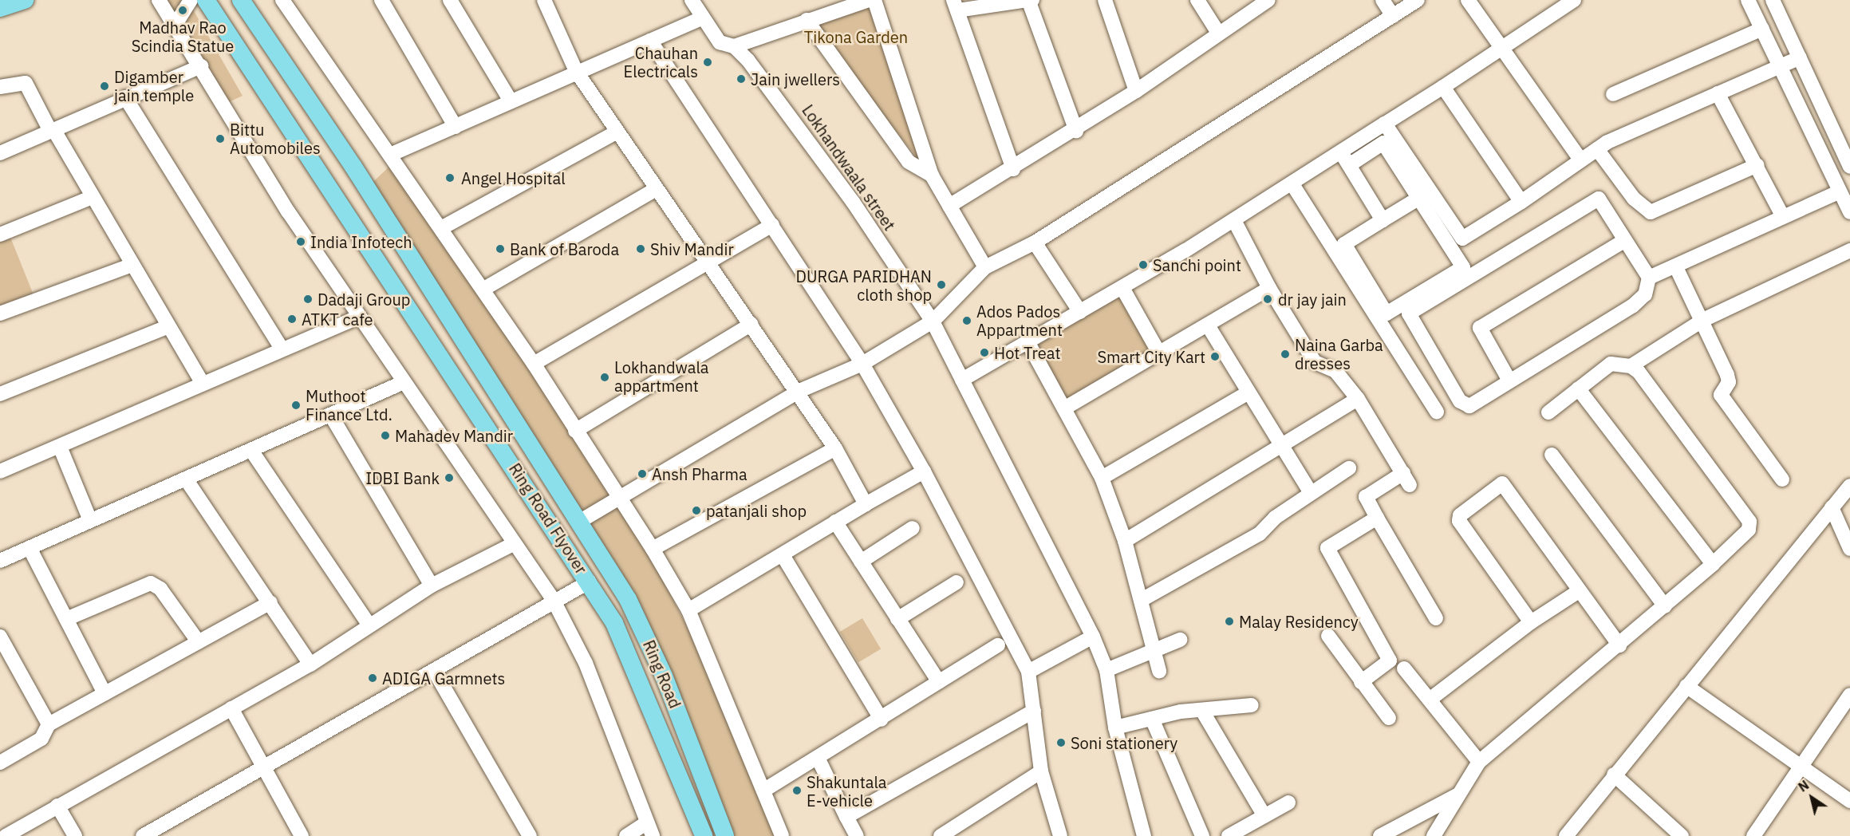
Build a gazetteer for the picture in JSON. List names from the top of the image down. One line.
{"streets":{"main road":["Ring Road Flyover","Ring Road"],"street":["Lokhandwaala street"]},"crossings":[["Ring Road Flyover","Ring Road"]],"parks":["Tikona Garden"],"places":["Madhav Rao Scindia Statue","Chauhan Electricals","Jain jwellers","Digamber jain temple","Bittu Automobiles","Angel Hospital","India Infotech","Bank of Baroda","Shiv Mandir","Sanchi point","DURGA PARIDHAN cloth shop","Dadaji Group","dr jay jain","ATKT cafe","Ados Pados Appartment","Hot Treat","Naina Garba dresses","Smart City Kart","Lokhandwala appartment","Muthoot Finance Ltd.","Mahadev Mandir","Ansh Pharma","IDBI Bank","patanjali shop","Malay Residency","ADIGA Garmnets","Soni stationery","Shakuntala E-vehicle"],"north":"top left"}
